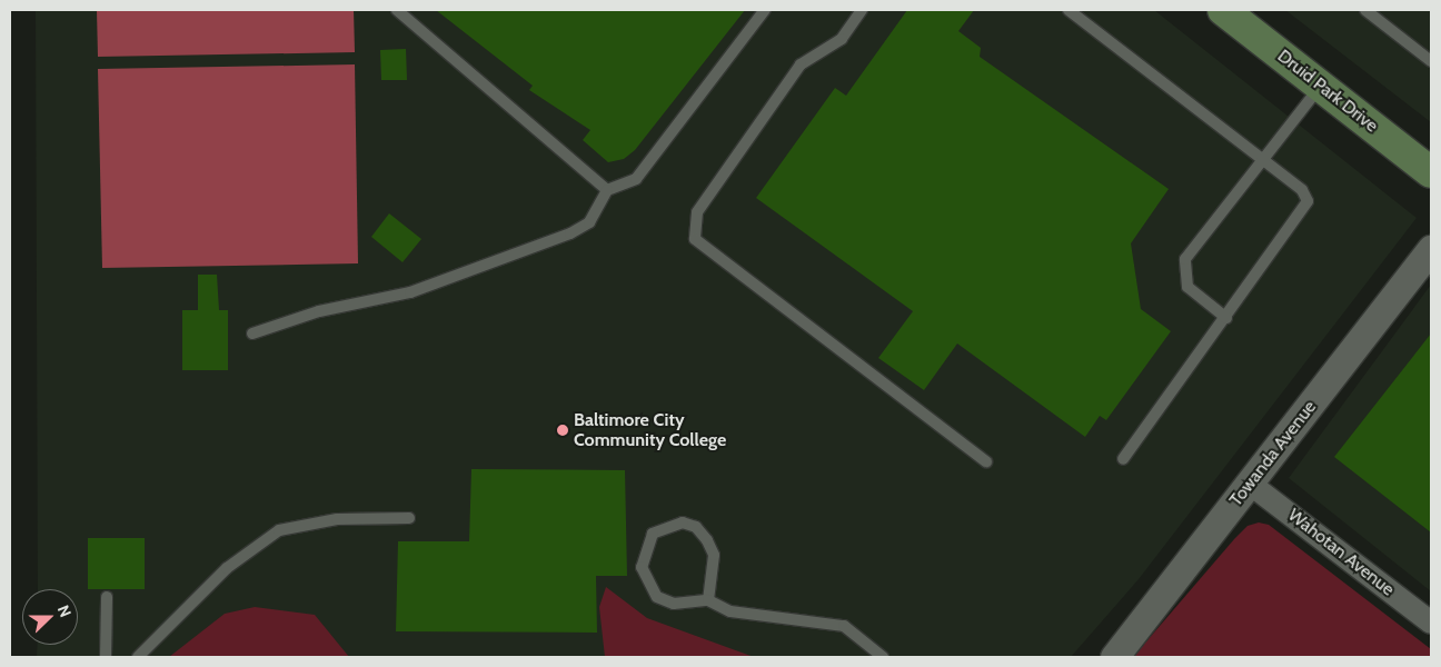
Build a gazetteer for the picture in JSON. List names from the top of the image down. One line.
{"streets":{"main road":["Druid Park Drive"],"street":["Towanda Avenue","Wahotan Avenue"]},"crossings":[["Towanda Avenue","Wahotan Avenue"]],"places":["Baltimore City Community College"],"north":"right"}
